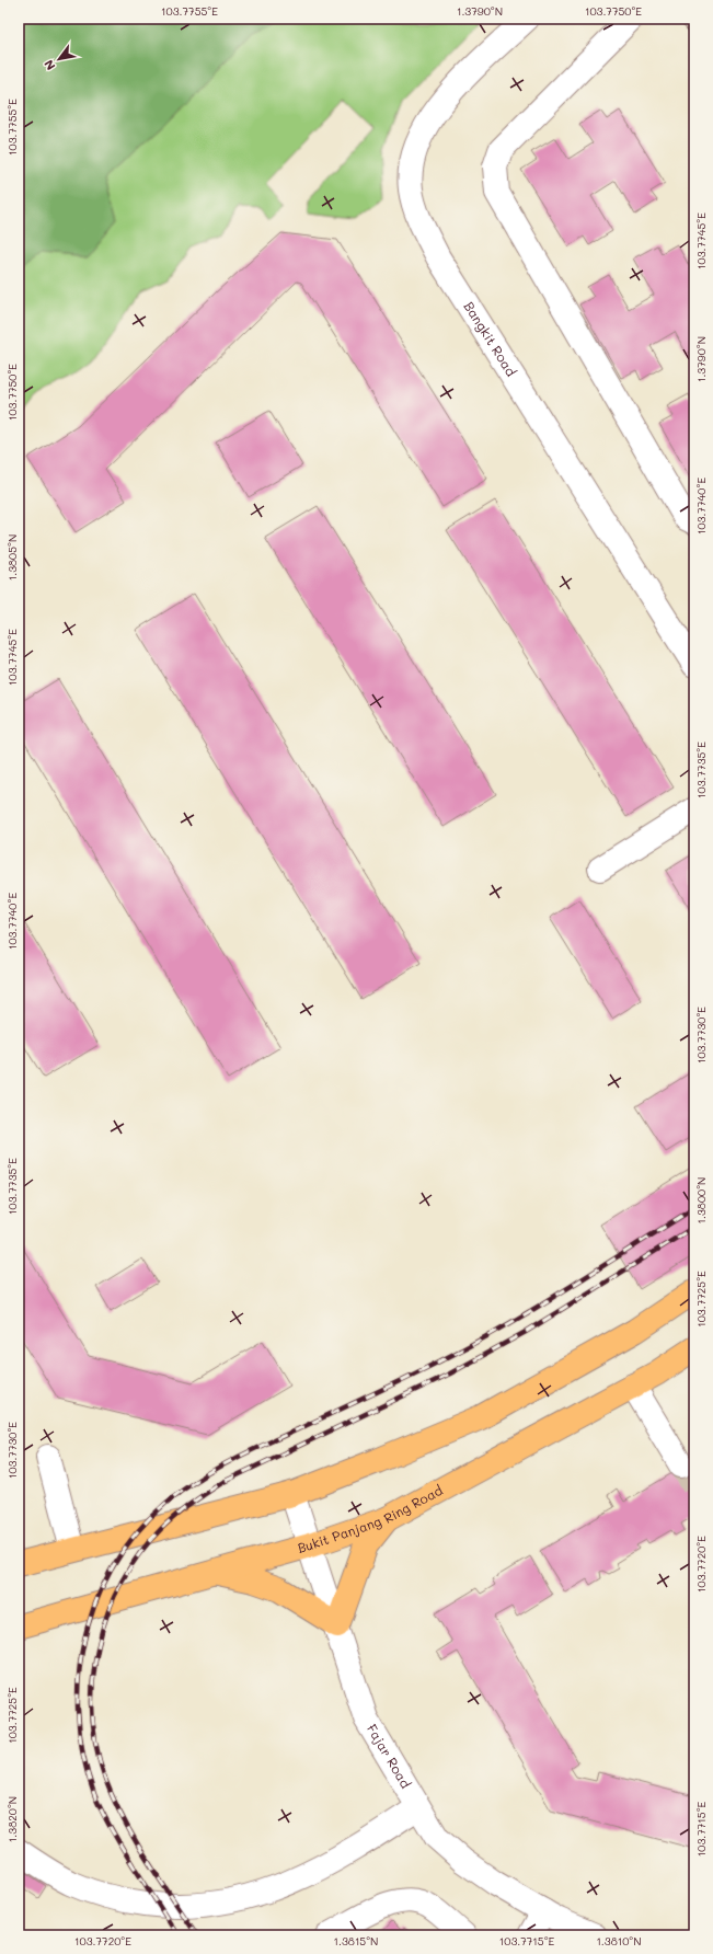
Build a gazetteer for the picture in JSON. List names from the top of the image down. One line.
{"streets":{"main road":["Bukit Panjang Ring Road"],"street":["Bangkit Road","Fajar Road"]},"crossings":[["Bukit Panjang Ring Road","Fajar Road"]],"north":"bottom left","coordinates":["103.7755°E","1.3790°N","103.7750°E","103.7745°E","103.7740°E","1.3805°N","103.7735°E","103.7730°E","1.3800°N","103.7725°E","103.7720°E","1.3820°N","103.7715°E","1.3815°N","1.3810°N"]}
